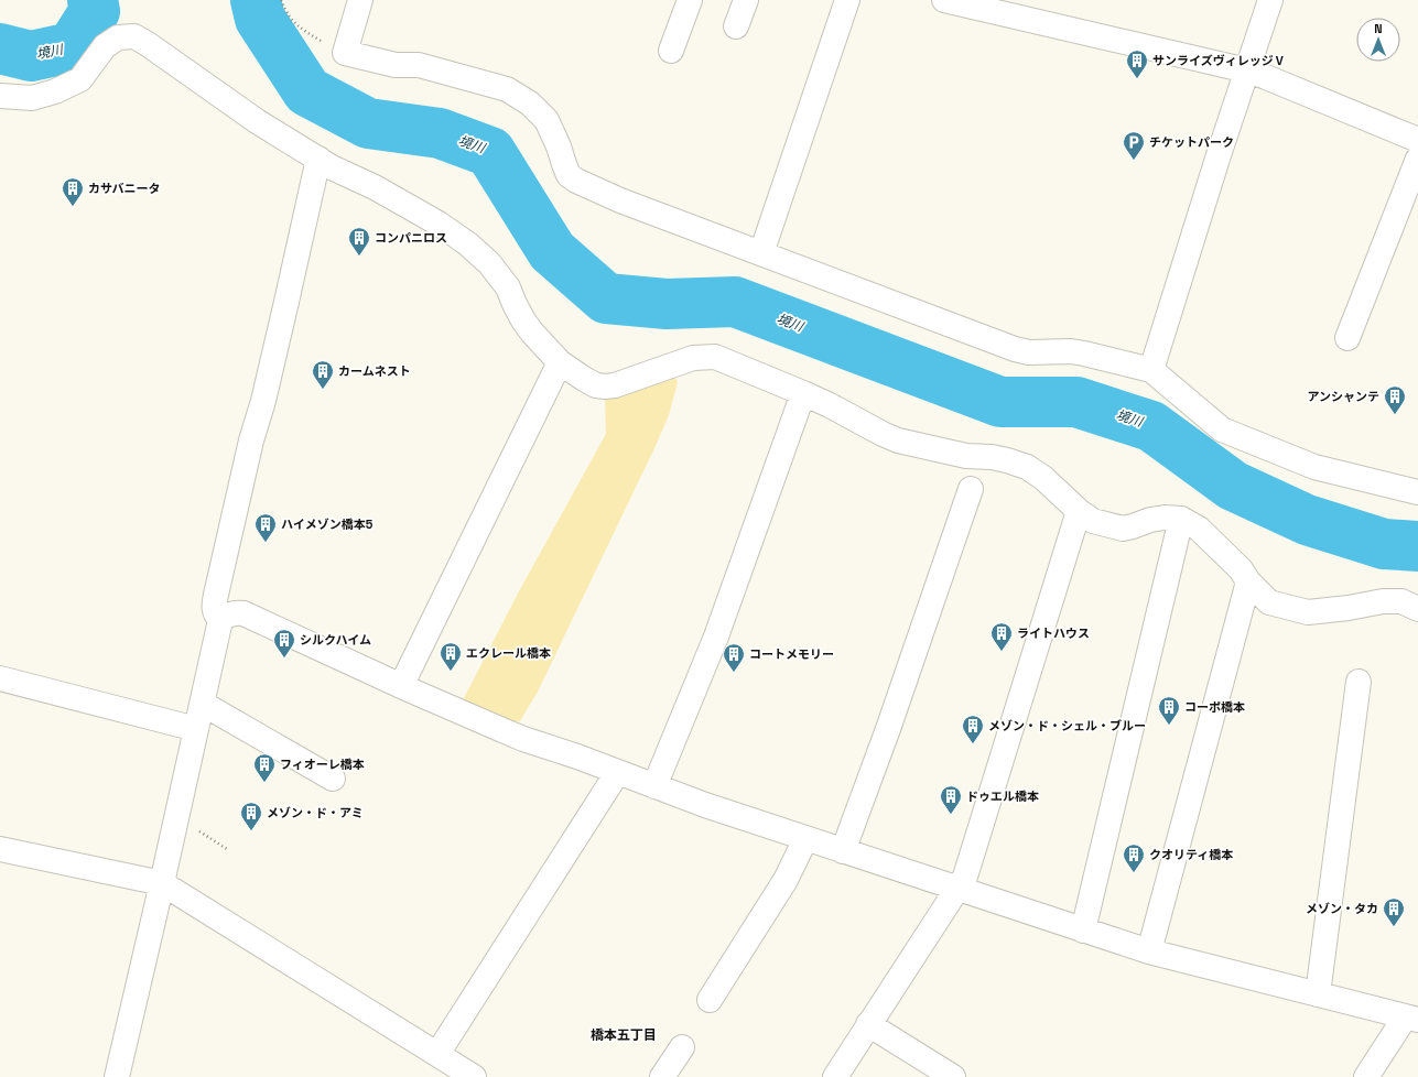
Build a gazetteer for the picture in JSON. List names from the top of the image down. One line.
{"districts":["橋本五丁目"],"water":["境川"],"places":{"building":["サンライズヴィレッジⅤ","カサバニータ","コンパニロス","カームネスト","アンシャンテ","ハイメゾン橋本5","ライトハウス","シルクハイム","エクレール橋本","コートメモリー","コーポ橋本","メゾン・ド・シェル・ブルー","フィオーレ橋本","ドゥエル橋本","メゾン・ド・アミ","クオリティ橋本","メゾン・タカ"],"parking":["チケットパーク"]},"north":"top"}
